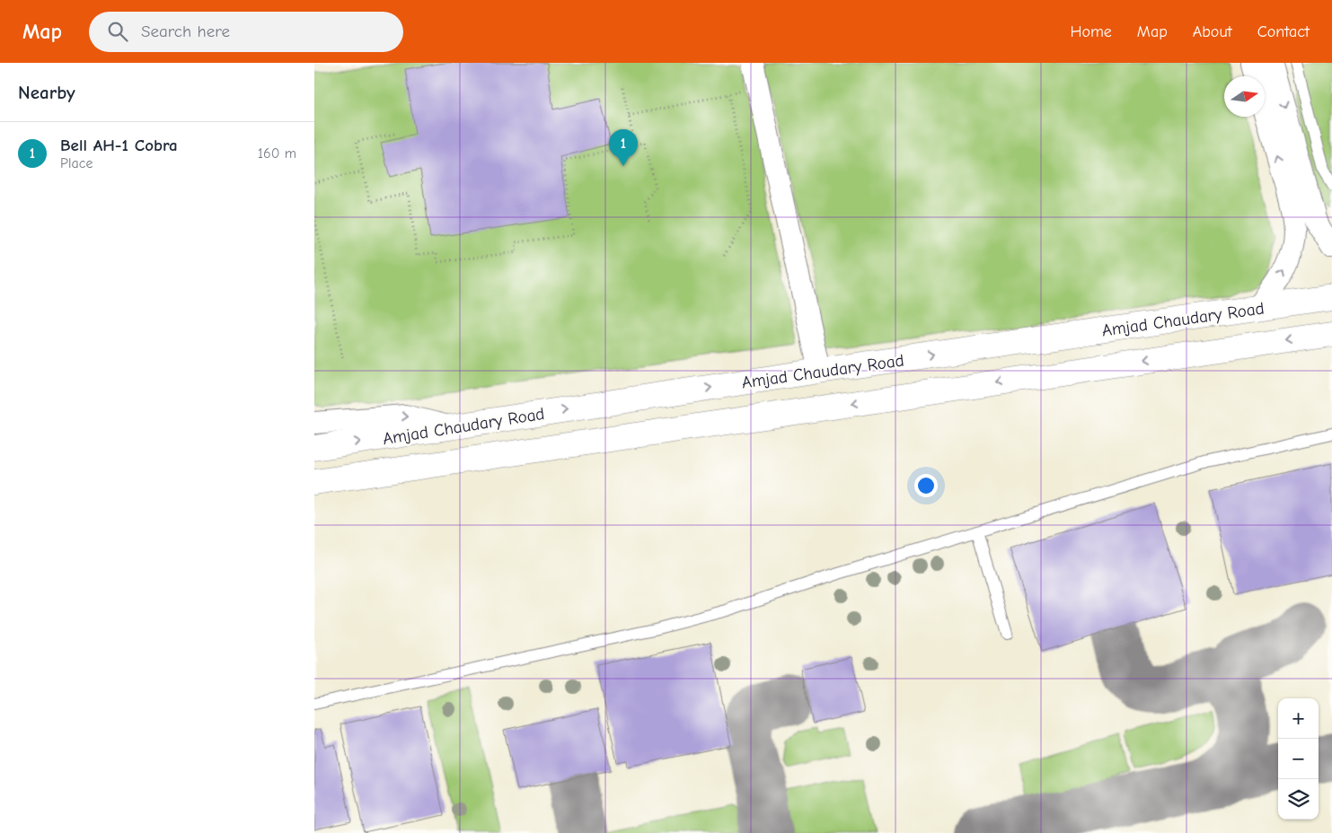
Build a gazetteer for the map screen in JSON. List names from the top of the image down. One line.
{"streets":{"main road":["Amjad Chaudary Road"]},"north":"right","page":{"header":"Map","search":"Search here","nav":["Home","Map","About","Contact"],"heading":"Nearby","list":[{"mark":"1","name":"Bell AH-1 Cobra","note":"Place","value":"160 m"}],"pins":"1","map_buttons":["+","−"]}}
